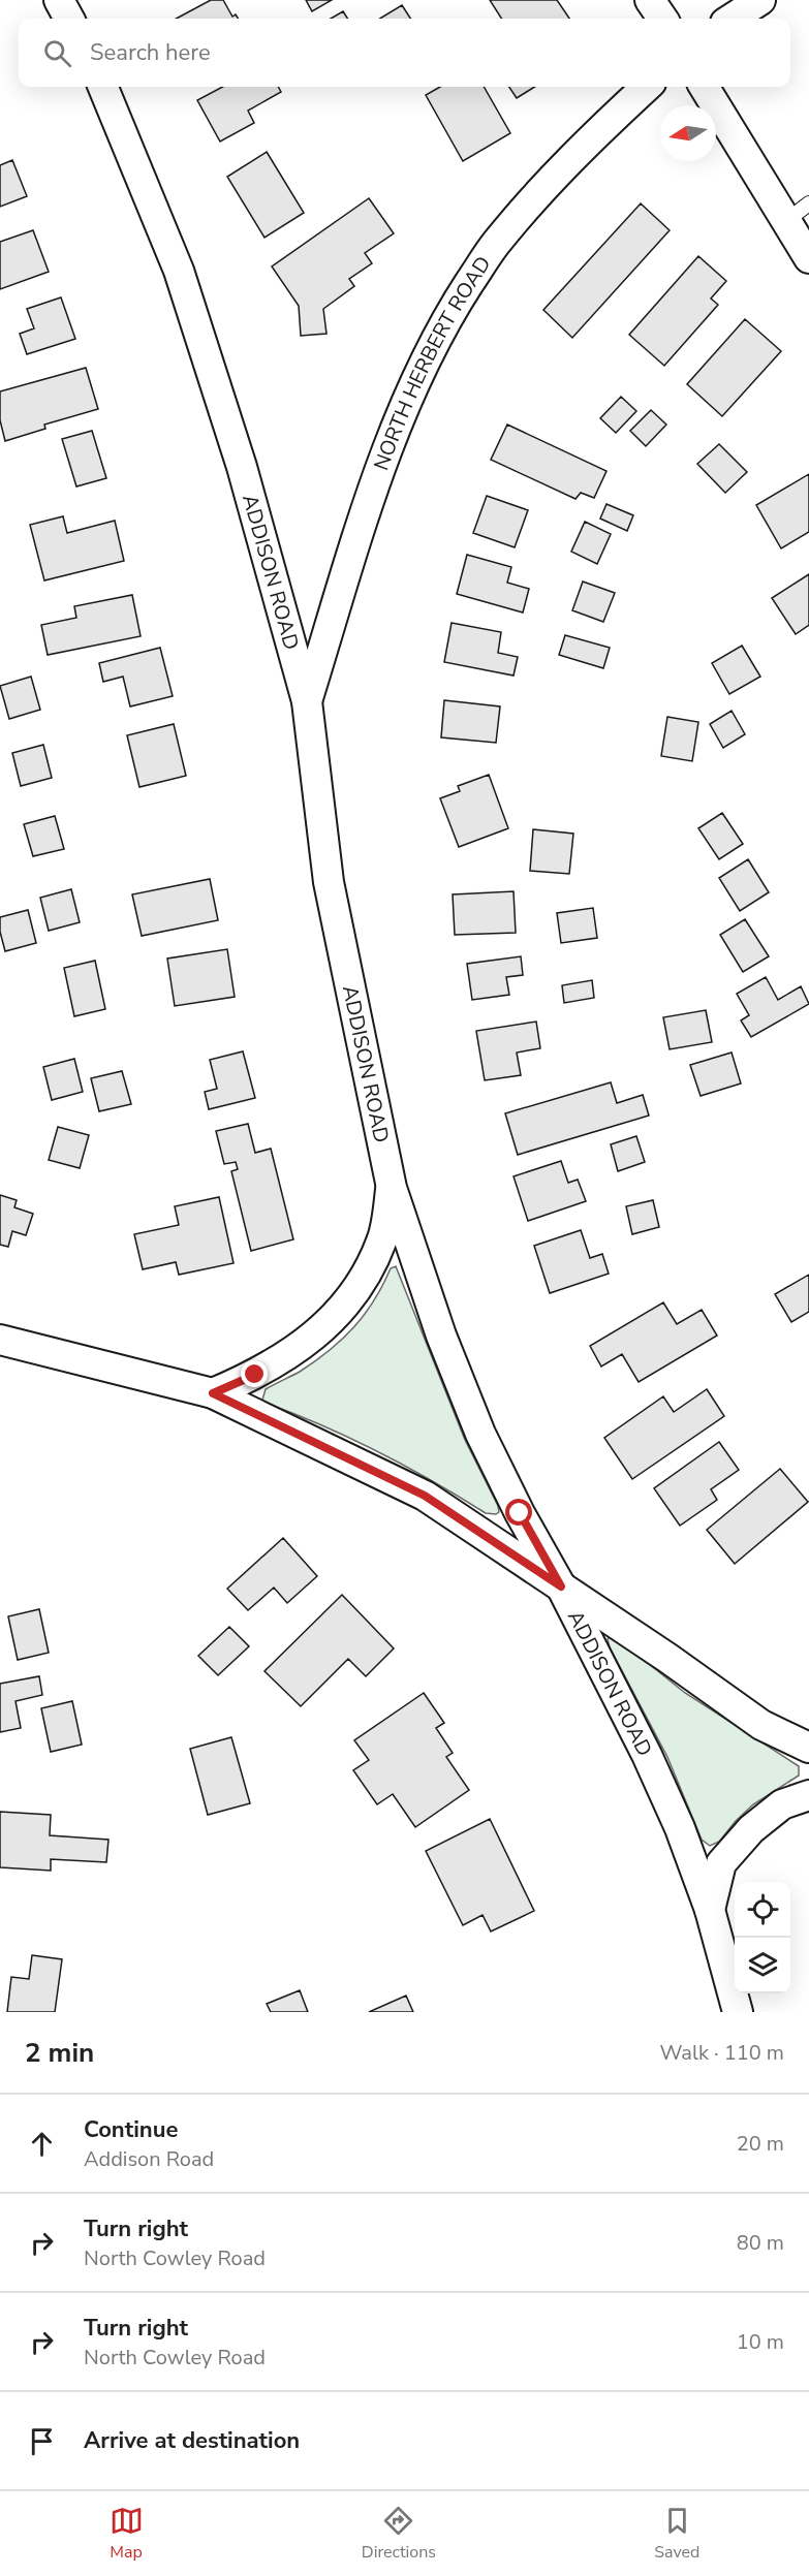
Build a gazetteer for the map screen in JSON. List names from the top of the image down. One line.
{"streets":{"street":["NORTH HERBERT ROAD","ADDISON ROAD"]},"crossings":[["NORTH HERBERT ROAD","ADDISON ROAD"]],"north":"left","page":{"search":"Search here","heading":["2 min","Walk · 110 m"],"list":[["Continue","Addison Road","20 m"],["Turn right","North Cowley Road","80 m"],["Turn right","North Cowley Road","10 m"],"Arrive at destination"],"nav":["Map","Directions","Saved"]}}
